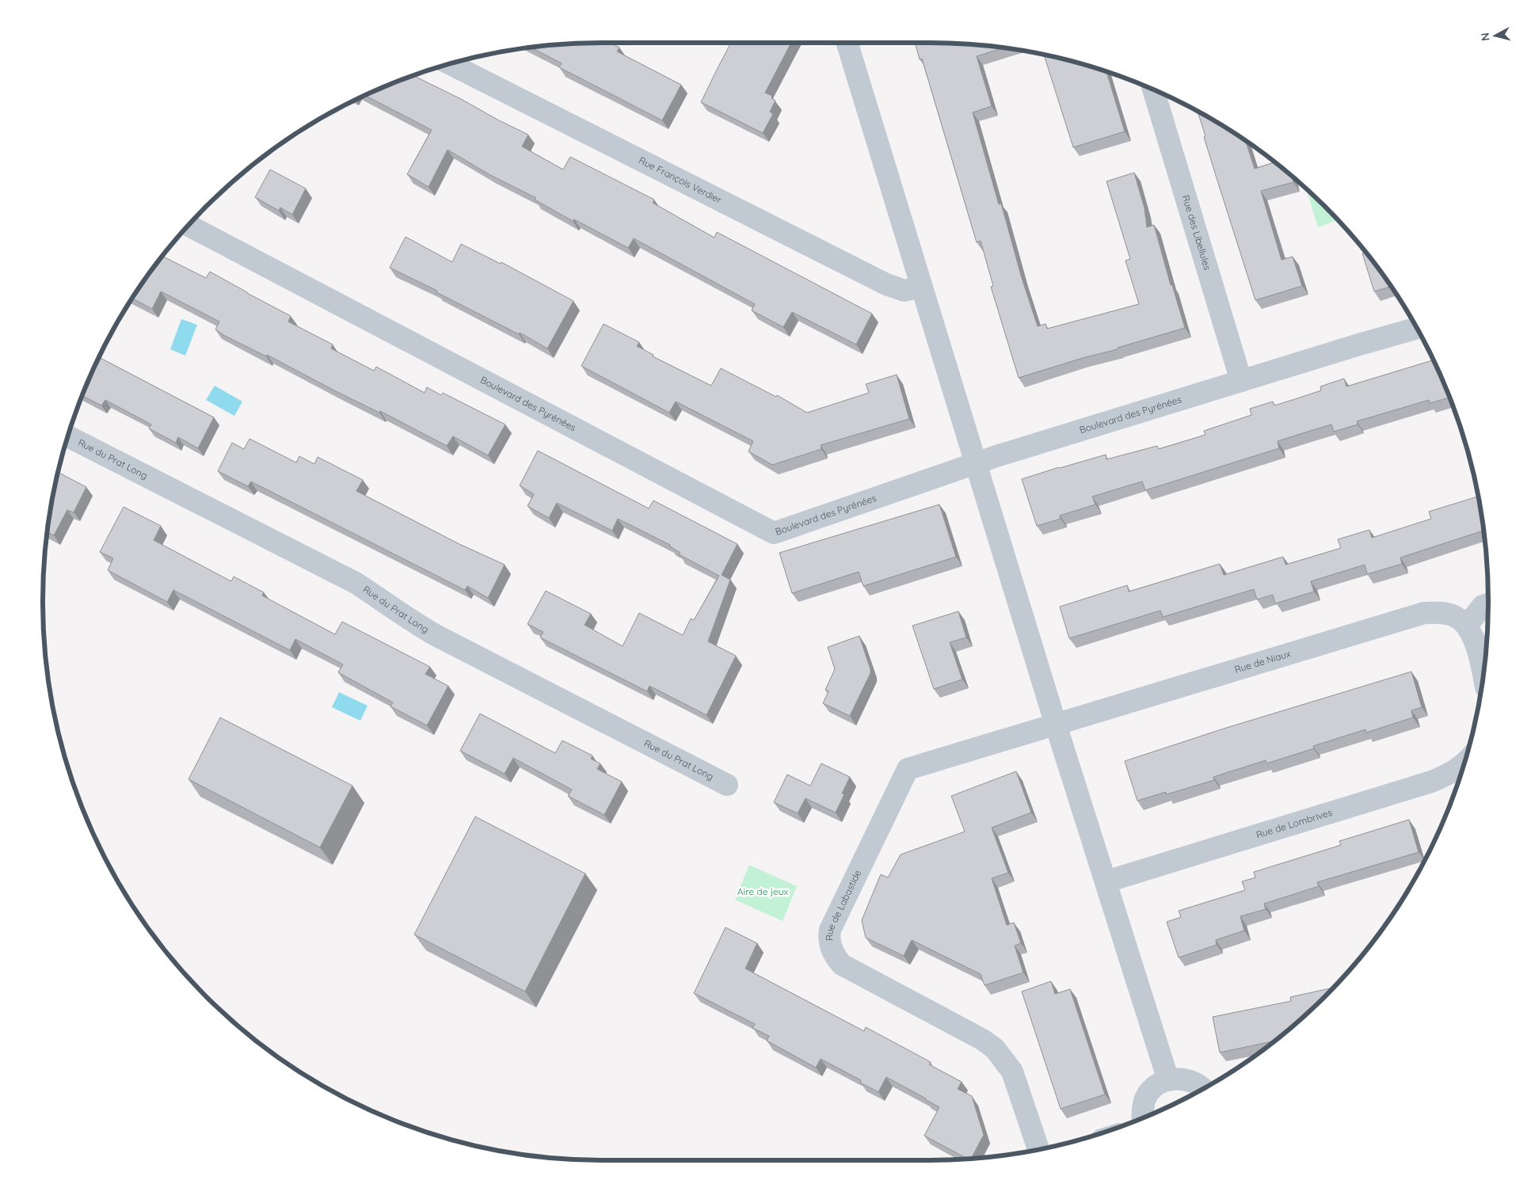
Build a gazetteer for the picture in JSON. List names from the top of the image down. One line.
{"streets":{"street":["Rue François Verdier","Rue des Libellules","Boulevard des Pyrénées","Rue du Prat Long","Rue de Niaux","Rue de Lombrives","Rue de Labastide"]},"crossings":[["Rue des Libellules","Boulevard des Pyrénées"],["Rue de Niaux","Rue de Labastide"]],"parks":["Aire de jeux"],"north":"left"}
